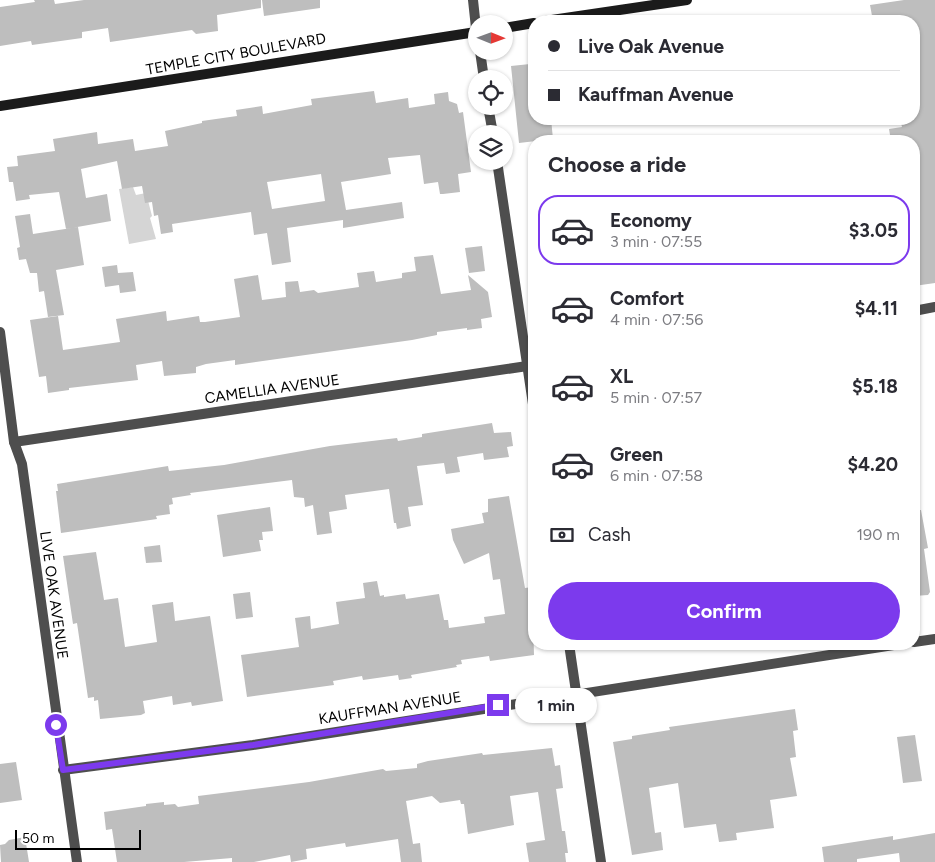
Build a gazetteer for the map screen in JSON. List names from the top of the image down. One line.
{"streets":{"main road":["TEMPLE CITY BOULEVARD"],"street":["CAMELLIA AVENUE","LIVE OAK AVENUE","KAUFFMAN AVENUE"]},"crossings":[["CAMELLIA AVENUE","LIVE OAK AVENUE"],["LIVE OAK AVENUE","KAUFFMAN AVENUE"]],"scale_bar":"50 m","north":"right","page":{"banner":["Live Oak Avenue","Kauffman Avenue"],"heading":"Choose a ride","list":[{"name":"Economy","note":"3 min · 07:55","value":"$3.05"},{"name":"Comfort","note":"4 min · 07:56","value":"$4.11"},{"name":"XL","note":"5 min · 07:57","value":"$5.18"},{"name":"Green","note":"6 min · 07:58","value":"$4.20"}],"pay":["Cash","190 m"],"buttons":"Confirm","bubble":"1 min","scale":"50 m"}}
